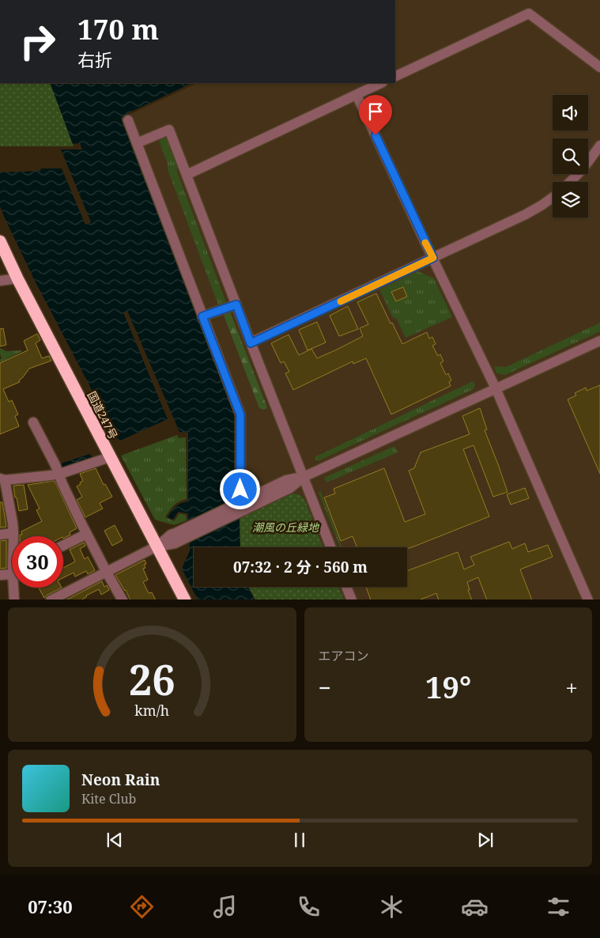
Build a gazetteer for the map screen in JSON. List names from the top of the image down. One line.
{"streets":{"highway":["国道247号"]},"parks":["潮風の丘緑地"],"page":{"turn":["170 m","右折"],"limit":"30","trip":"07:32 · 2 分 · 560 m","tile":"エアコン","heat":["−","19°","+"],"song":["Neon Rain","Kite Club"],"tabs":"07:30","gauge":["26","km/h"]}}
